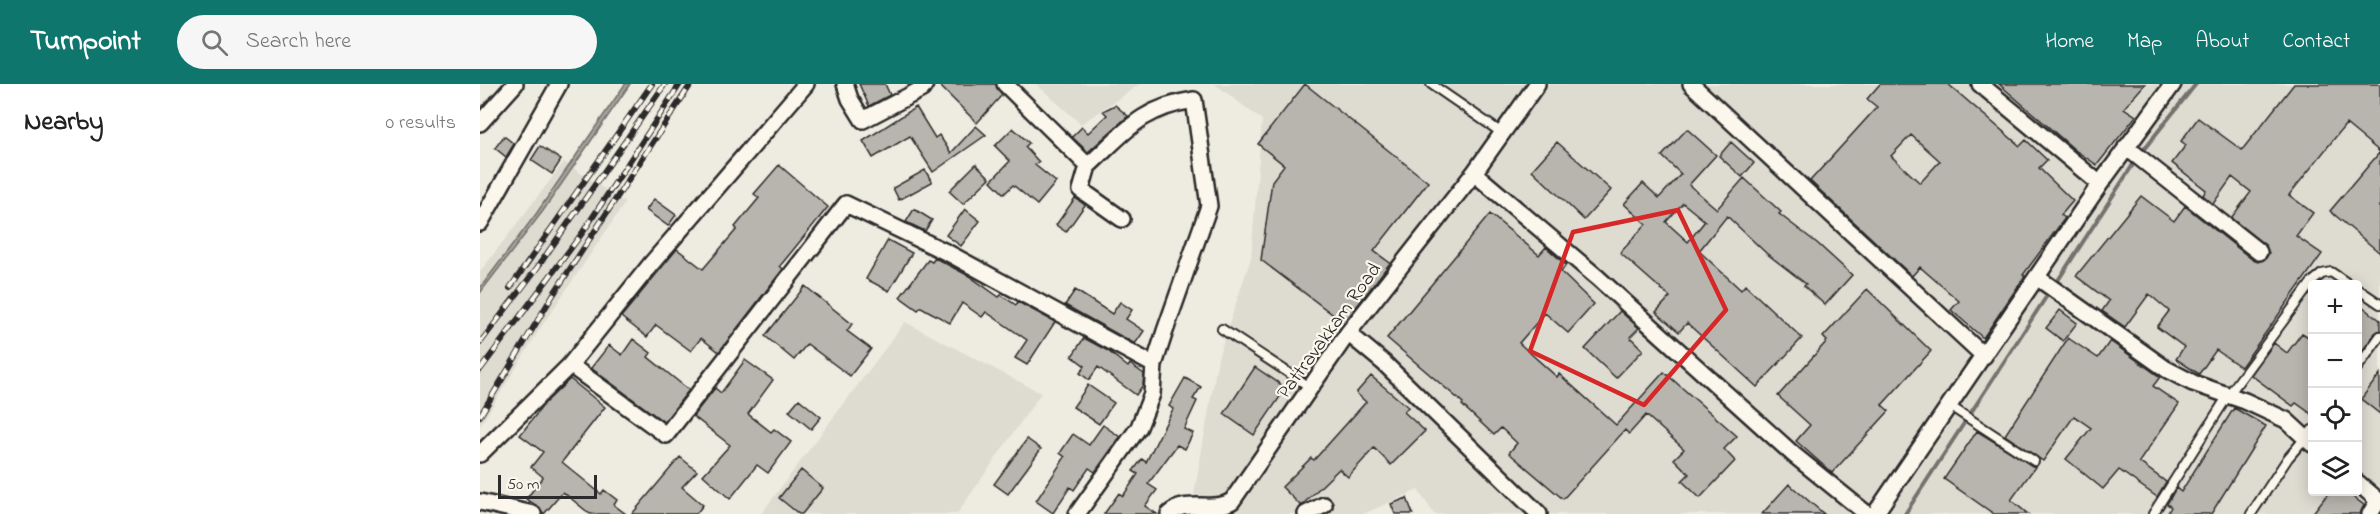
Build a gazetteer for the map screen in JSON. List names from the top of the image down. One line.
{"streets":{"street":["Pattravakkam Road"]},"scale_bar":"50 m","page":{"header":"Turnpoint","search":"Search here","nav":["Home","Map","About","Contact"],"heading":["Nearby","0 results"],"map_buttons":["+","−"],"scale":"50 m"}}
